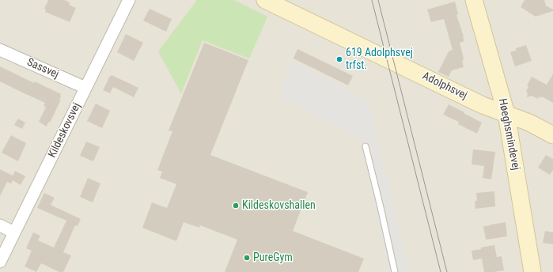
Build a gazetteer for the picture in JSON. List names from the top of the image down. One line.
{"streets":{"street":["Sassvej","Adolphsvej","Kildeskovsvej","Høeghsmindevej"]},"crossings":[["Sassvej","Kildeskovsvej"],["Adolphsvej","Høeghsmindevej"]],"places":["619 Adolphsvej trfst.","Kildeskovshallen","PureGym"]}
